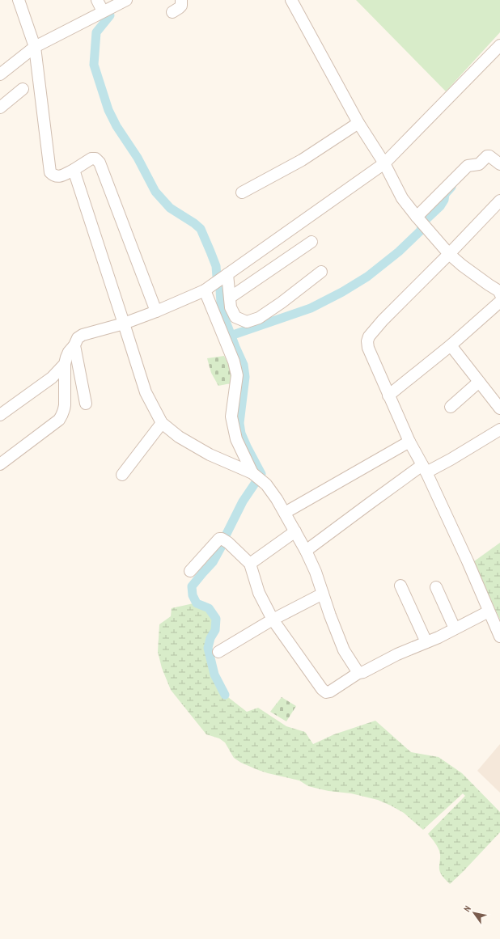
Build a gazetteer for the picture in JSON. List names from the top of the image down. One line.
{"north":"top left"}
